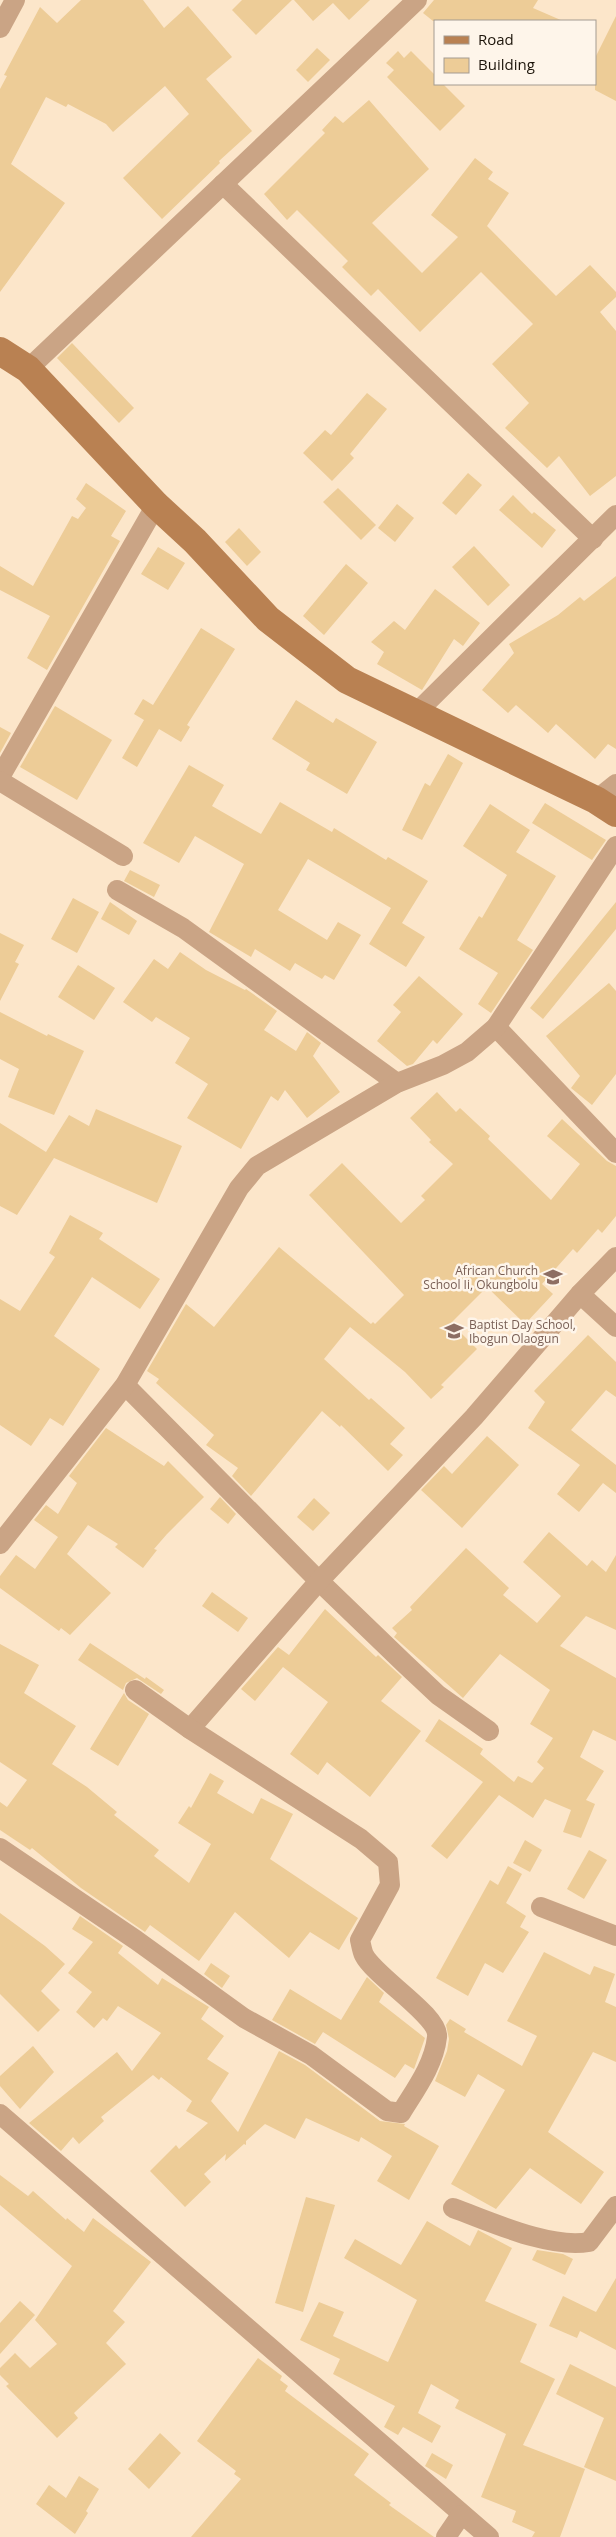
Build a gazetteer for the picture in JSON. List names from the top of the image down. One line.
{"places":{"school or university":["African Church School Ii, Okungbolu","Baptist Day School, Ibogun Olaogun"]},"legend":["Road","Building"]}
